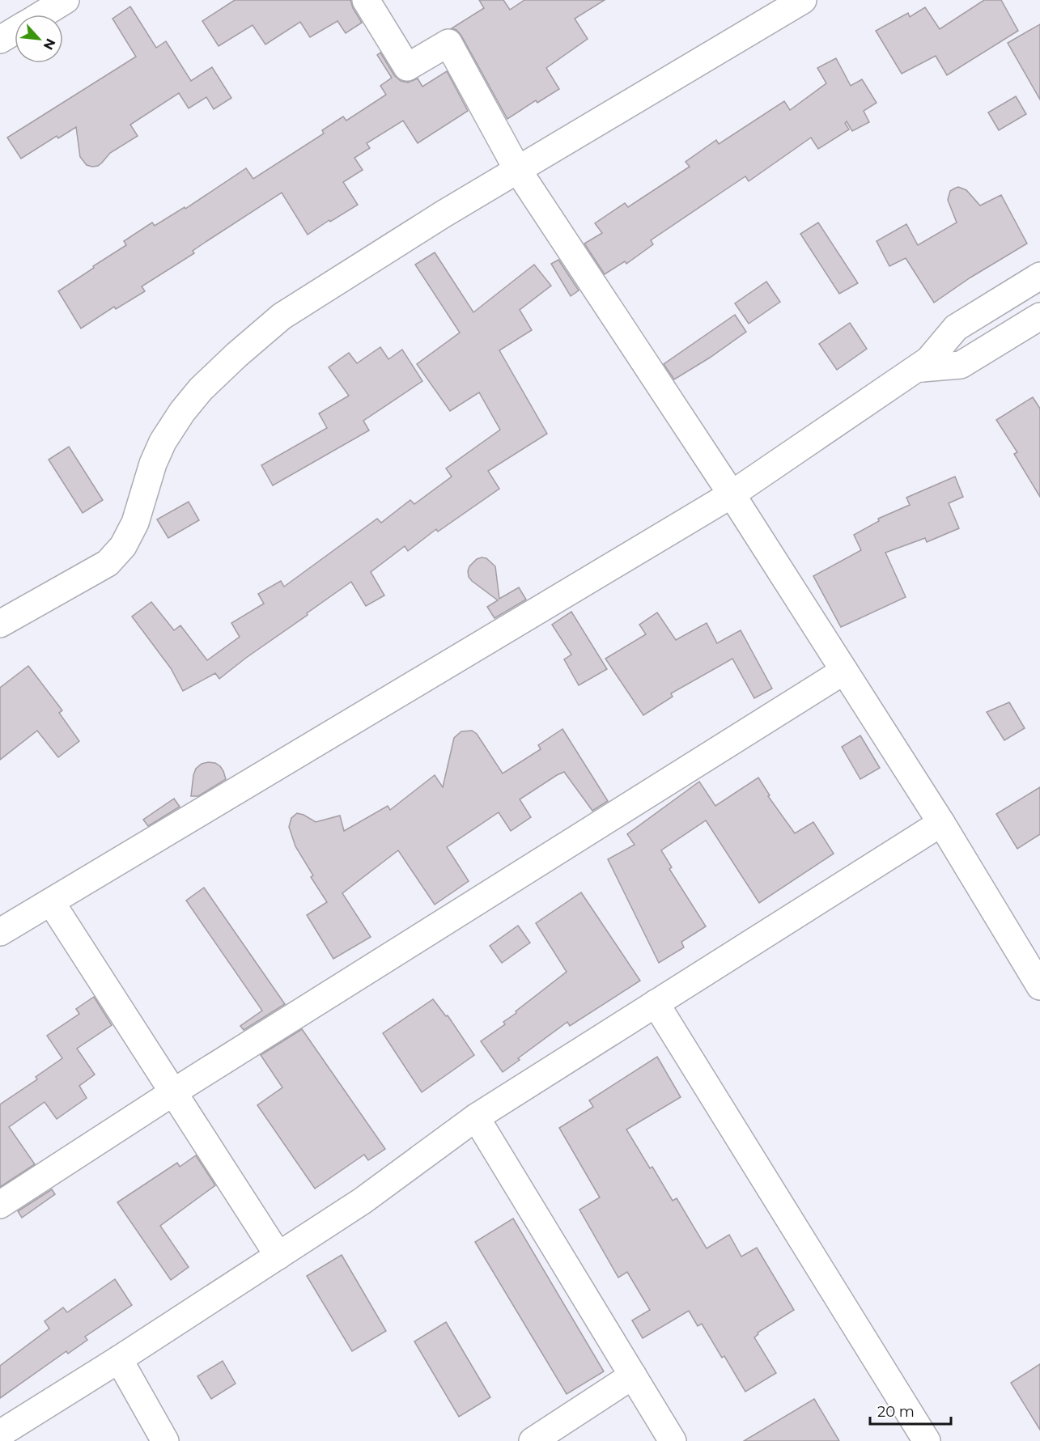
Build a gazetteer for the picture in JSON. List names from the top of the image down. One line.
{"scale_bar":"20 m","north":"bottom right"}
